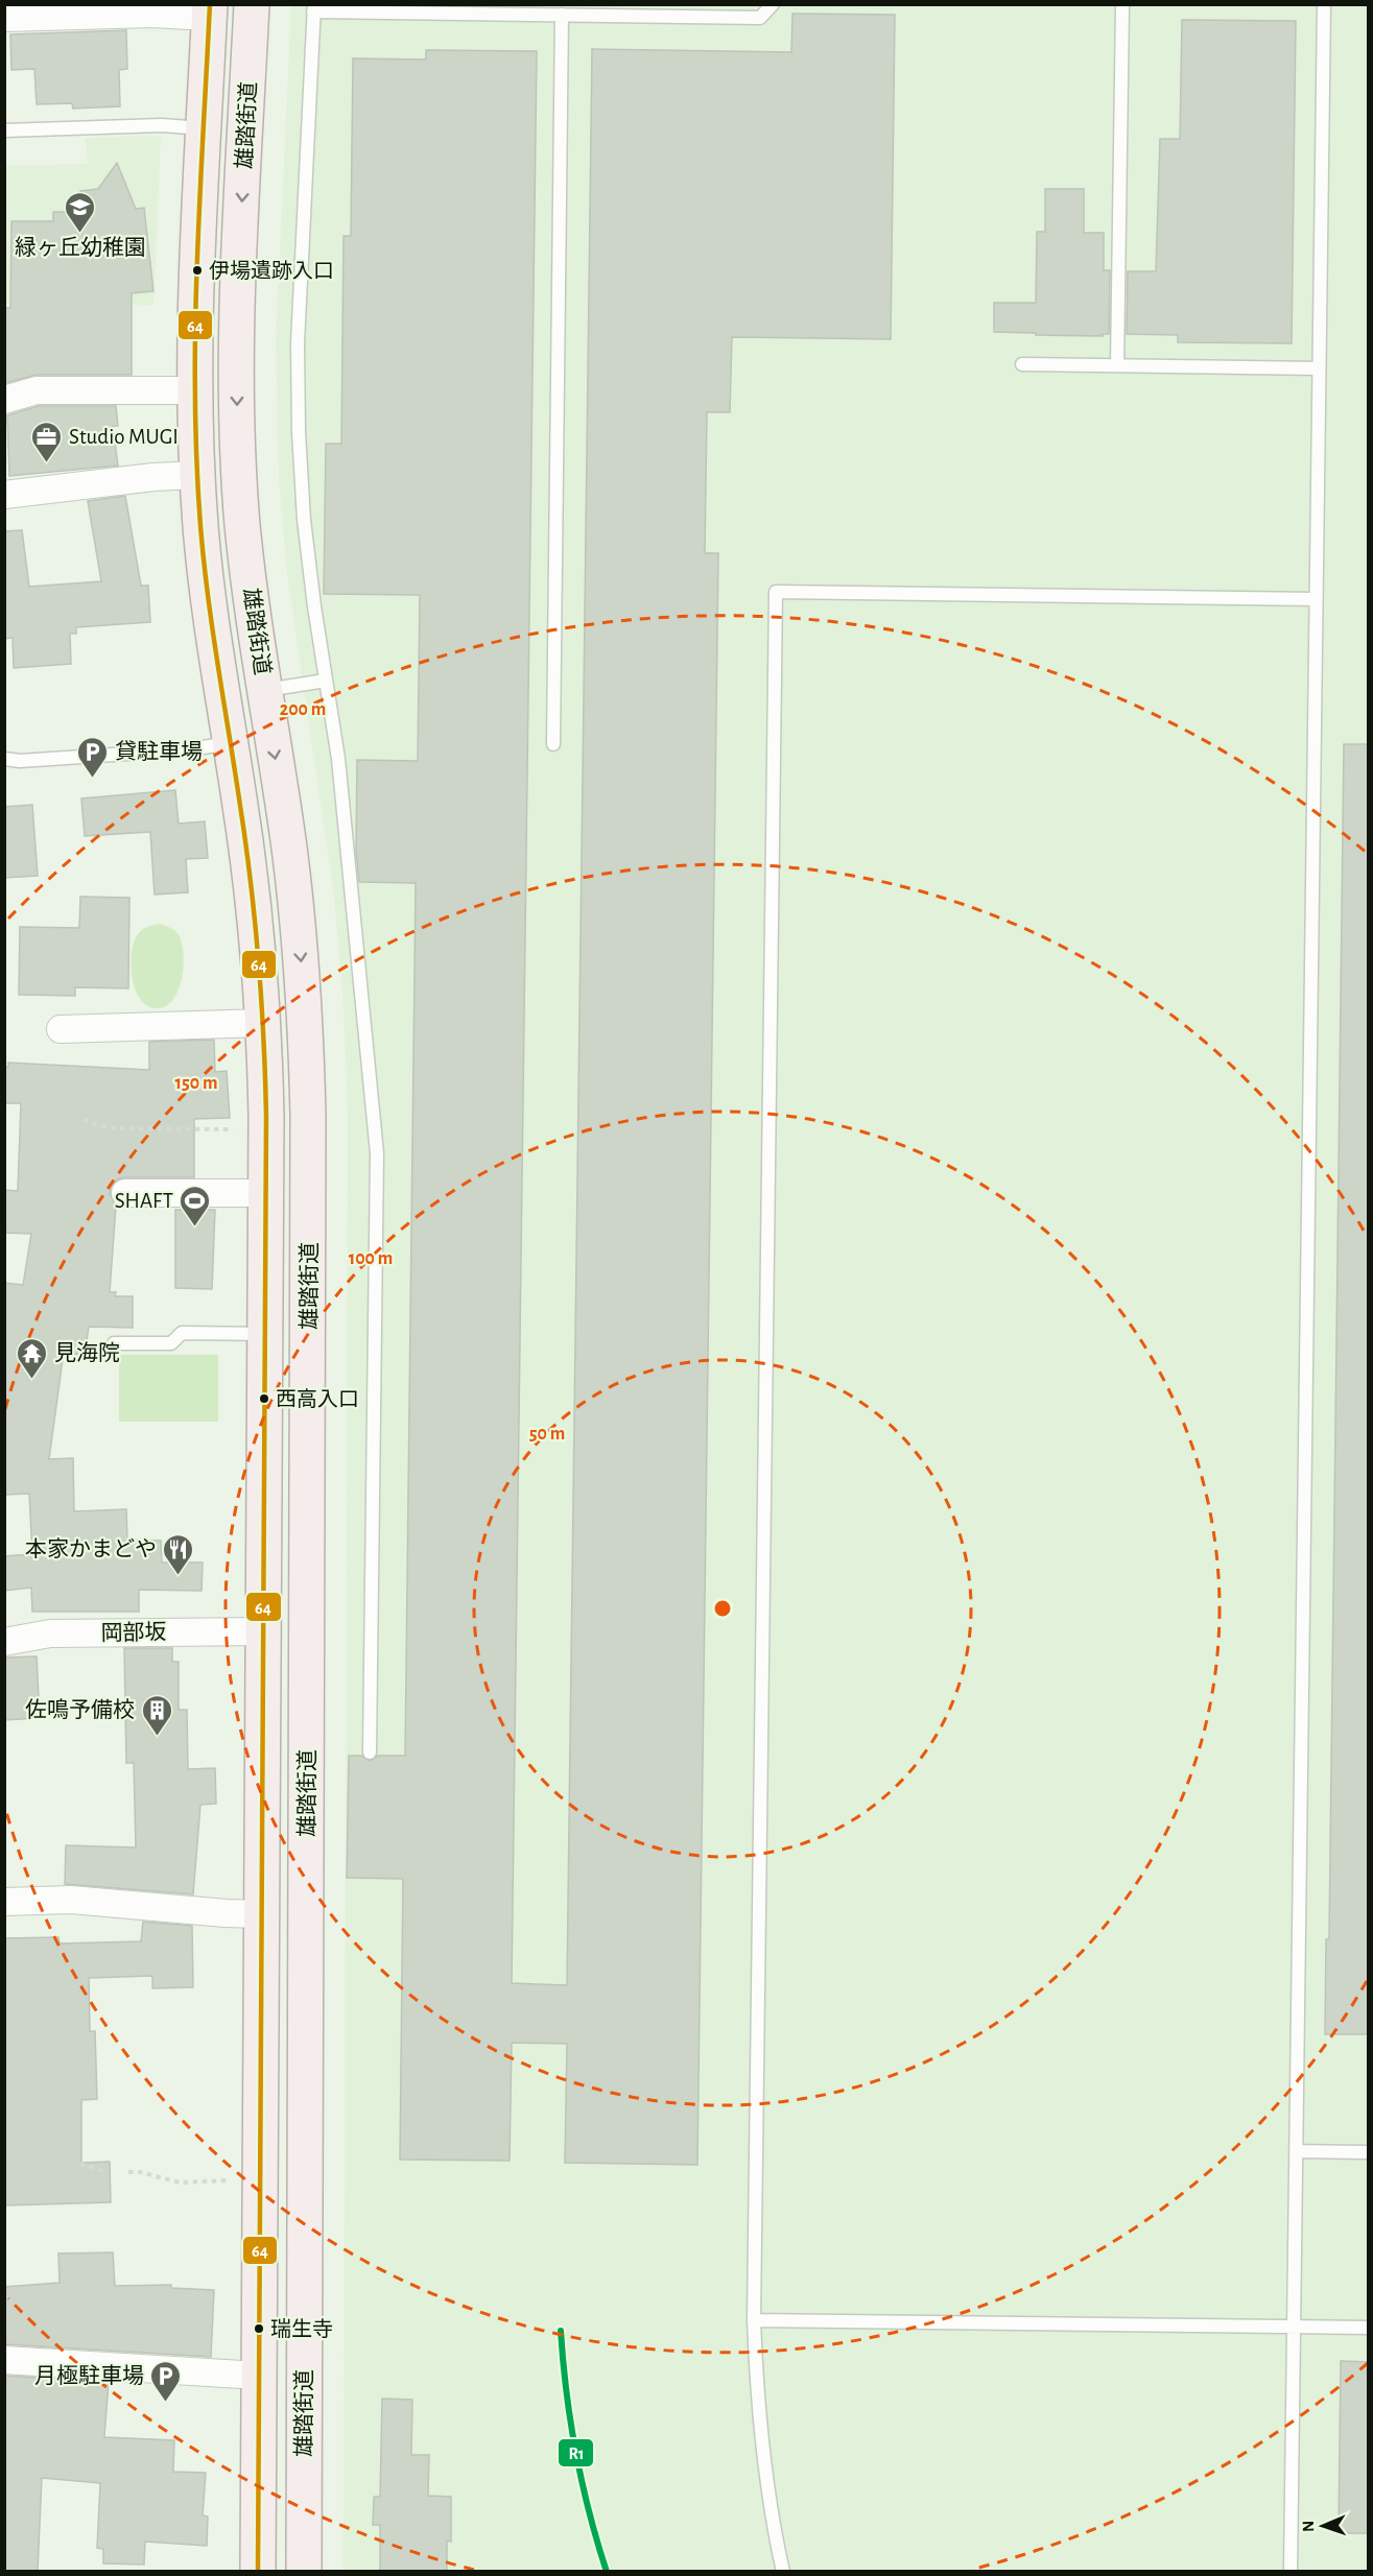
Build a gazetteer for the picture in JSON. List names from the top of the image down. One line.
{"streets":{"main road":["雄踏街道"],"street":["岡部坂"]},"crossings":[["雄踏街道","岡部坂"]],"places":{"school or university":["緑ヶ丘幼稚園"],"other":["伊場遺跡入口","西高入口","瑞生寺"],"office":["Studio MUGI"],"parking":["貸駐車場","月極駐車場"],"sports":["SHAFT"],"temple":["見海院"],"restaurant":["本家かまどや"],"building":["佐鳴予備校"]},"lines":["transit line 64","transit line R1"],"north":"left","rings":["200 m","150 m","100 m","50 m"]}
